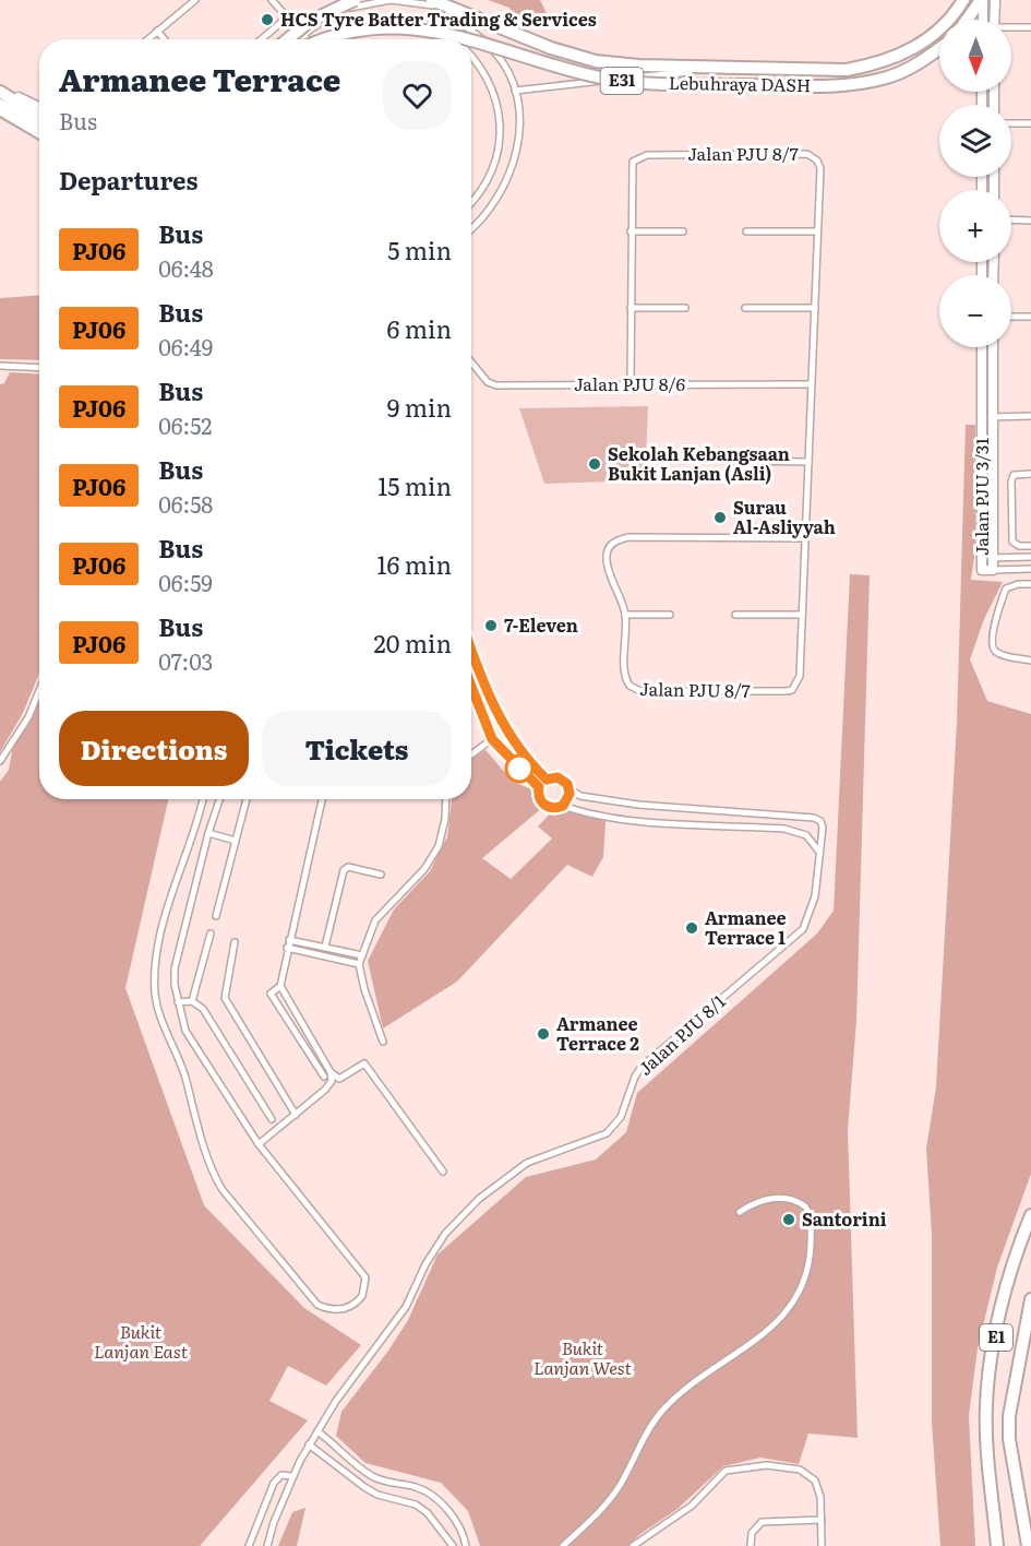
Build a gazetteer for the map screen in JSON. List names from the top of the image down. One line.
{"streets":{"highway":["E31","Lebuhraya DASH","E1"],"street":["Jalan PJU 8/7","Jalan PJU 8/6","Jalan PJU 3/31","Jalan PJU 8/1"]},"crossings":[["Jalan PJU 8/7","Jalan PJU 8/6"]],"parks":["Bukit Lanjan East","Bukit Lanjan West"],"places":["HCS Tyre Batter Trading & Services","Sekolah Kebangsaan Bukit Lanjan (Asli)","Surau Al-Asliyyah","7-Eleven","Armanee Terrace 1","Armanee Terrace 2","Santorini"],"lines":["bus line PJ06"],"north":"bottom","page":{"map_buttons":["+","−"],"heading":[["Armanee Terrace","Bus"],"Departures"],"list":[{"mark":"PJ06","name":"Bus","note":"06:48","value":"5 min"},{"mark":"PJ06","name":"Bus","note":"06:49","value":"6 min"},{"mark":"PJ06","name":"Bus","note":"06:52","value":"9 min"},{"mark":"PJ06","name":"Bus","note":"06:58","value":"15 min"},{"mark":"PJ06","name":"Bus","note":"06:59","value":"16 min"},{"mark":"PJ06","name":"Bus","note":"07:03","value":"20 min"}],"buttons":["Directions","Tickets"]}}
